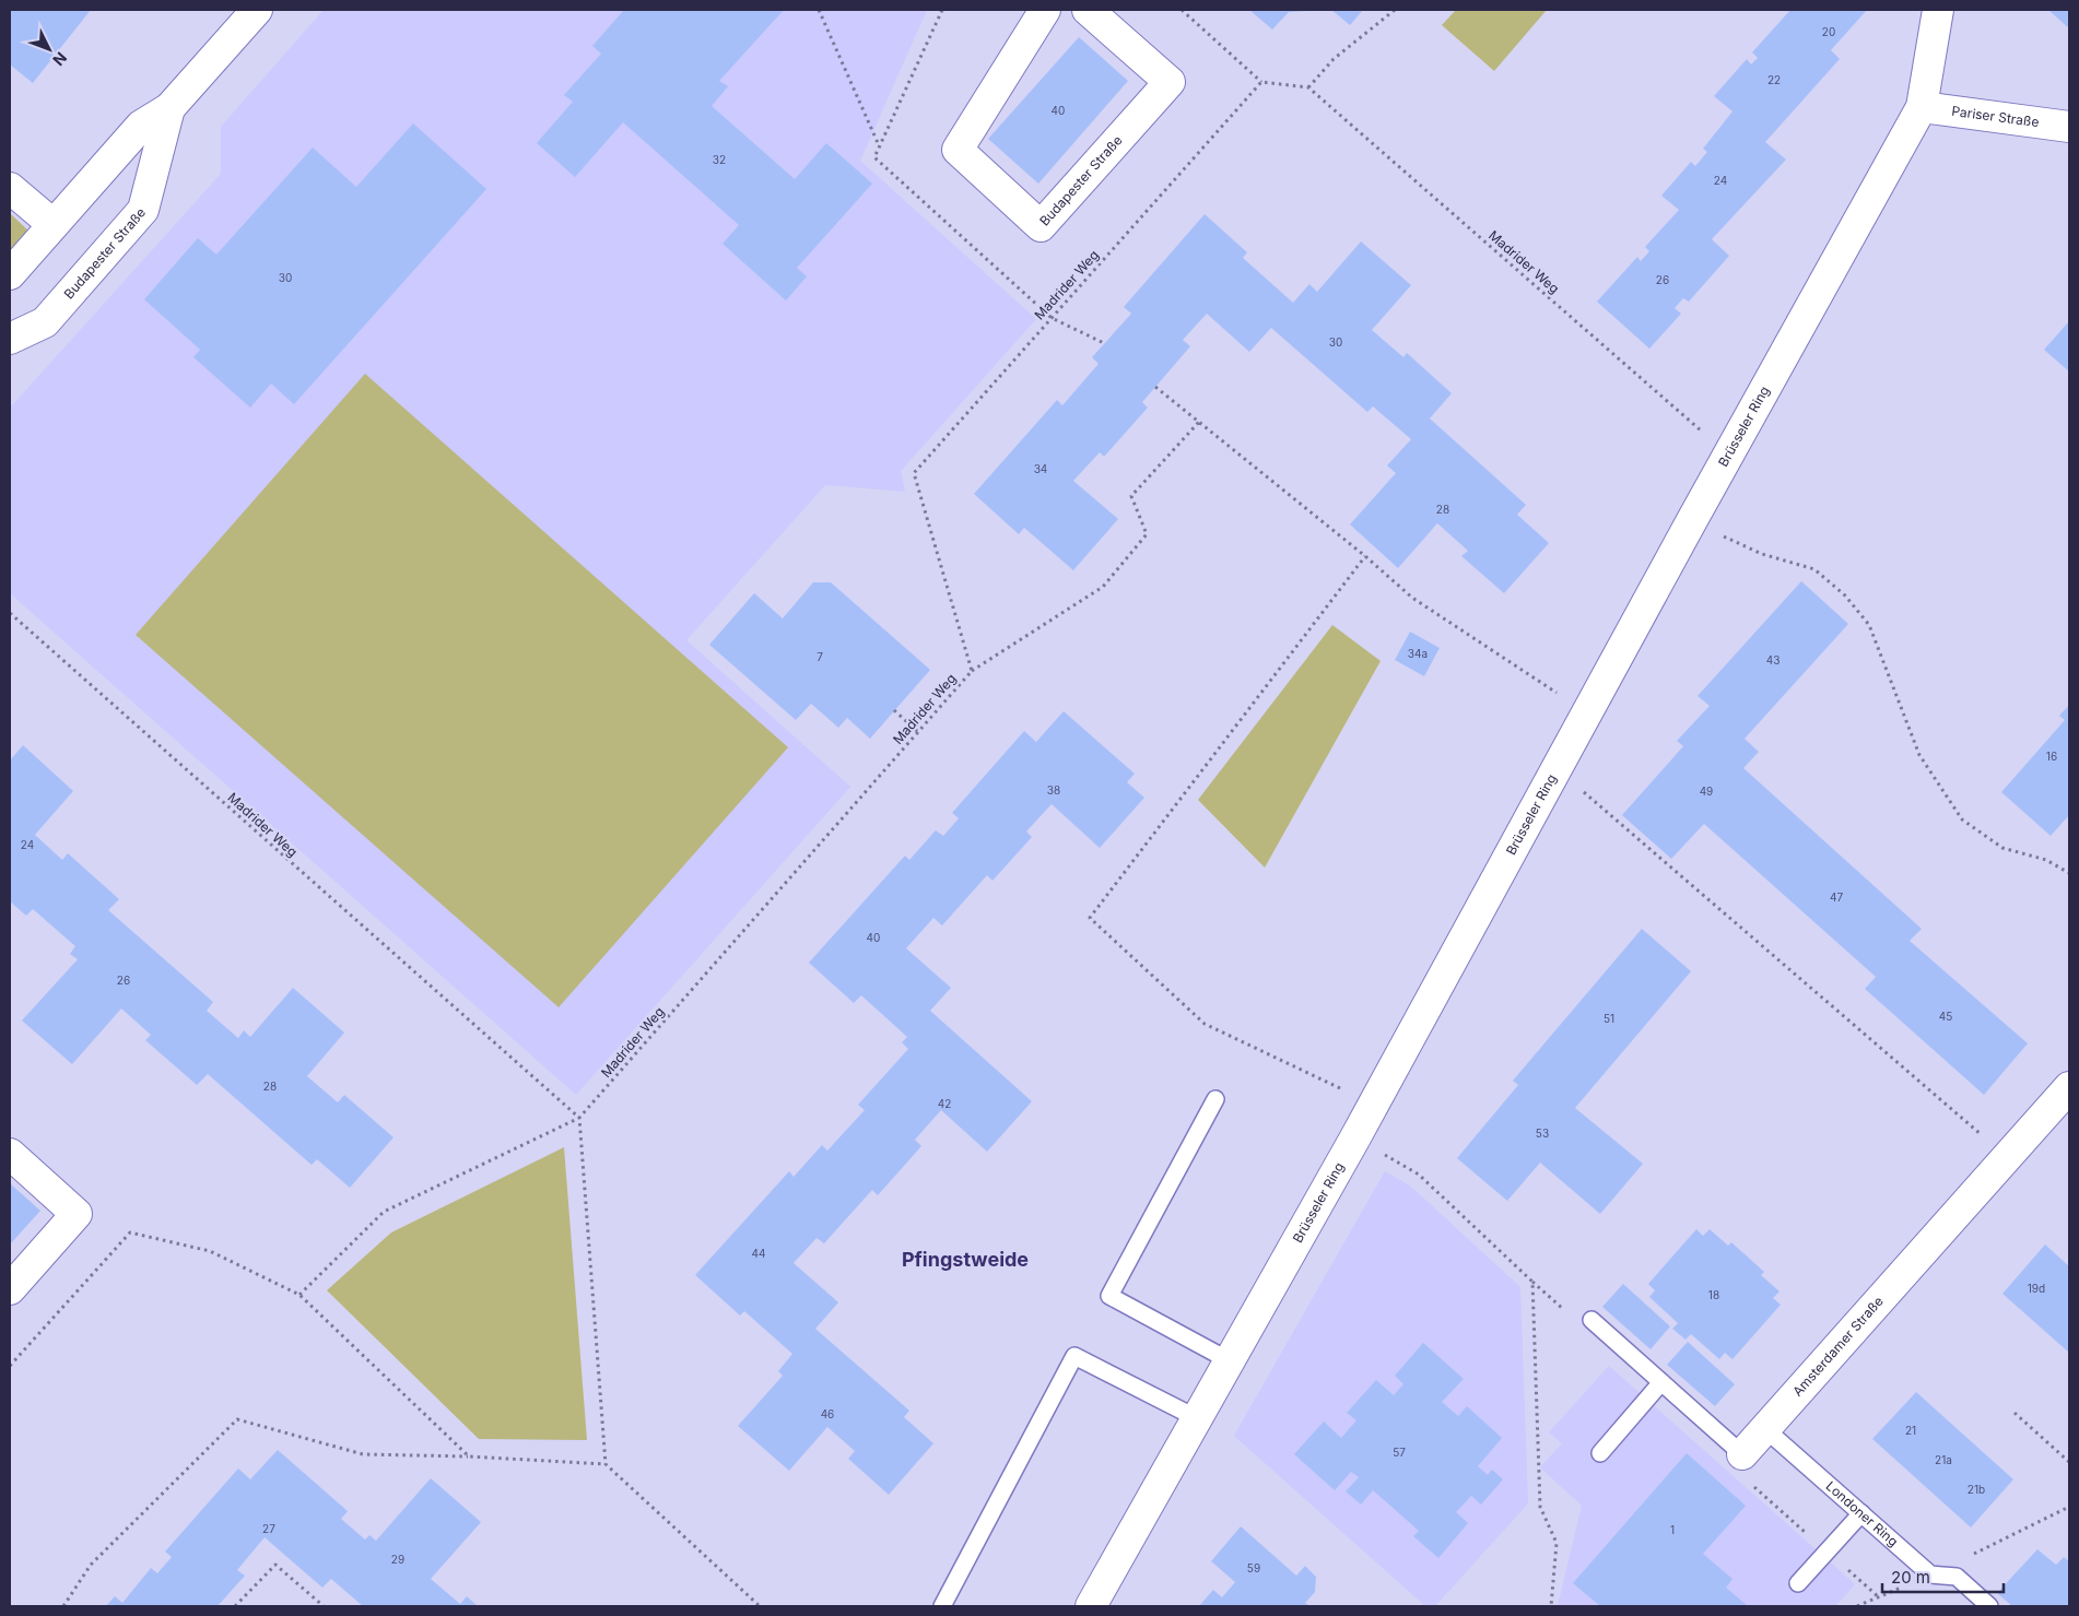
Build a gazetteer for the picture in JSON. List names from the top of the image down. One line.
{"streets":{"street":["Pariser Straße","Budapester Straße","Brüsseler Ring","Amsterdamer Straße"],"lane":["Londoner Ring"],"path":["Madrider Weg"]},"crossings":[["Pariser Straße","Brüsseler Ring"],["Madrider Weg","Brüsseler Ring"],["Amsterdamer Straße","Londoner Ring"]],"districts":["Pfingstweide"],"house_numbers":["20","22","40","32","24","30","26","30","34","28","34a","7","43","16","38","49","24","47","40","26","45","51","28","42","53","44","19d","18","46","21","57","21a","21b","27","1","29","59"],"scale_bar":"20 m","north":"bottom right"}
